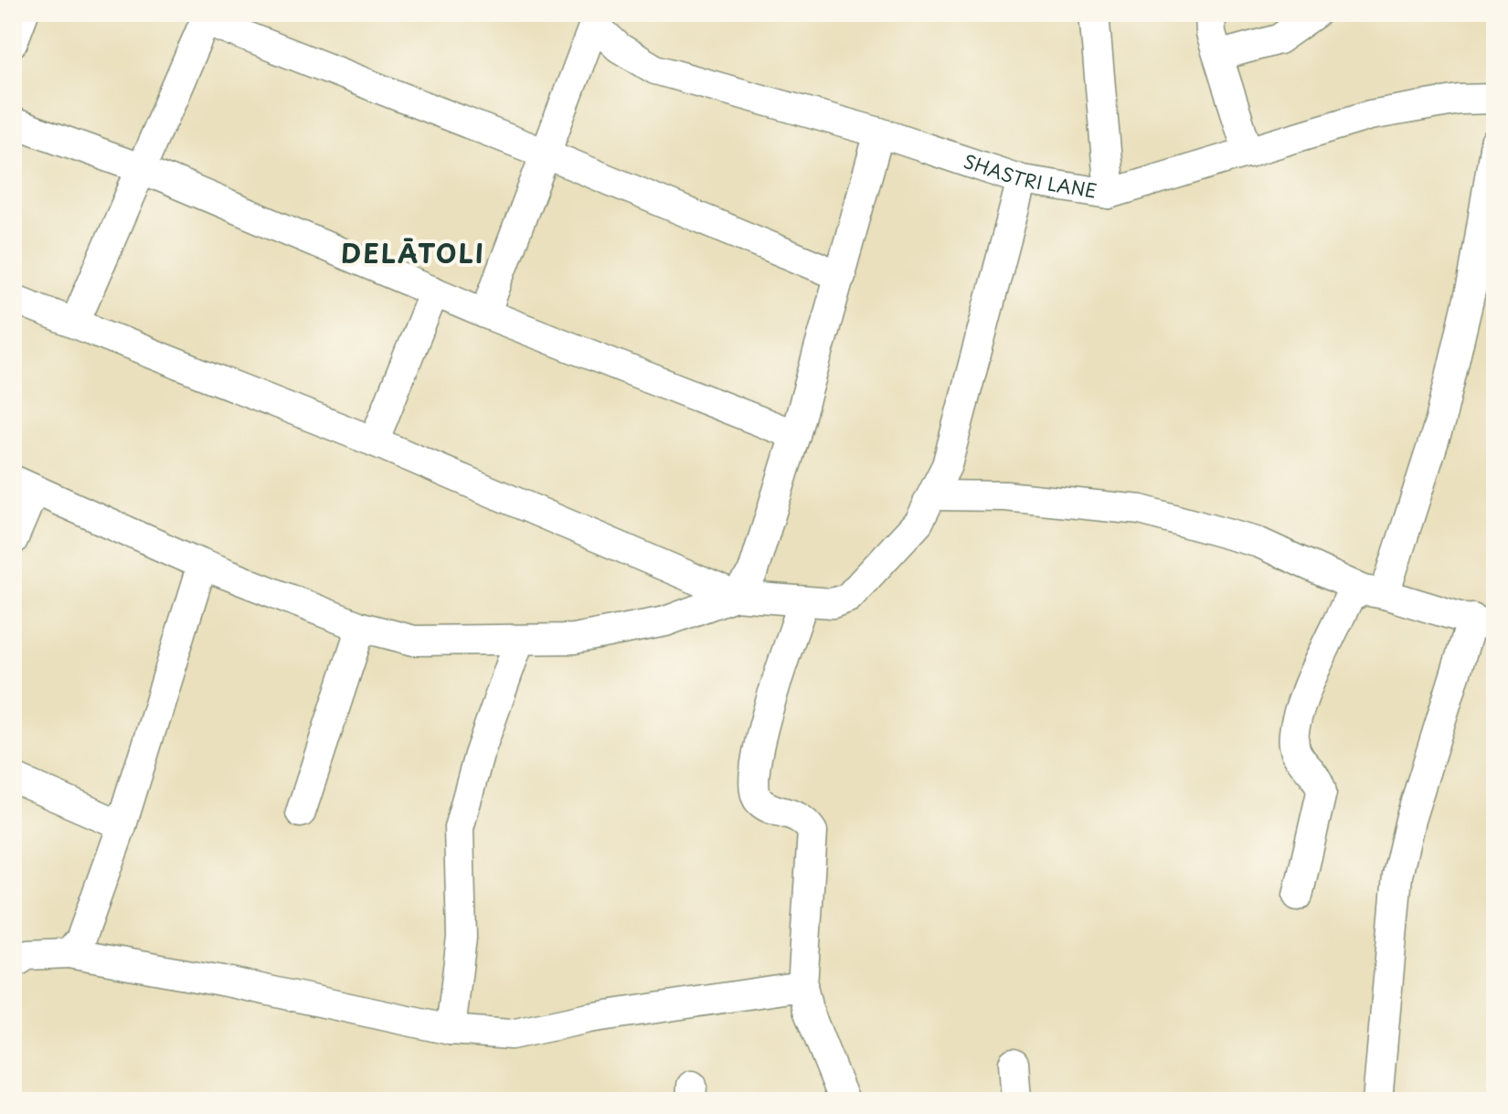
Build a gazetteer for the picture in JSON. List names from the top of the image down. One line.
{"streets":{"street":["SHASTRI LANE"]},"districts":["DELĀTOLI"]}
